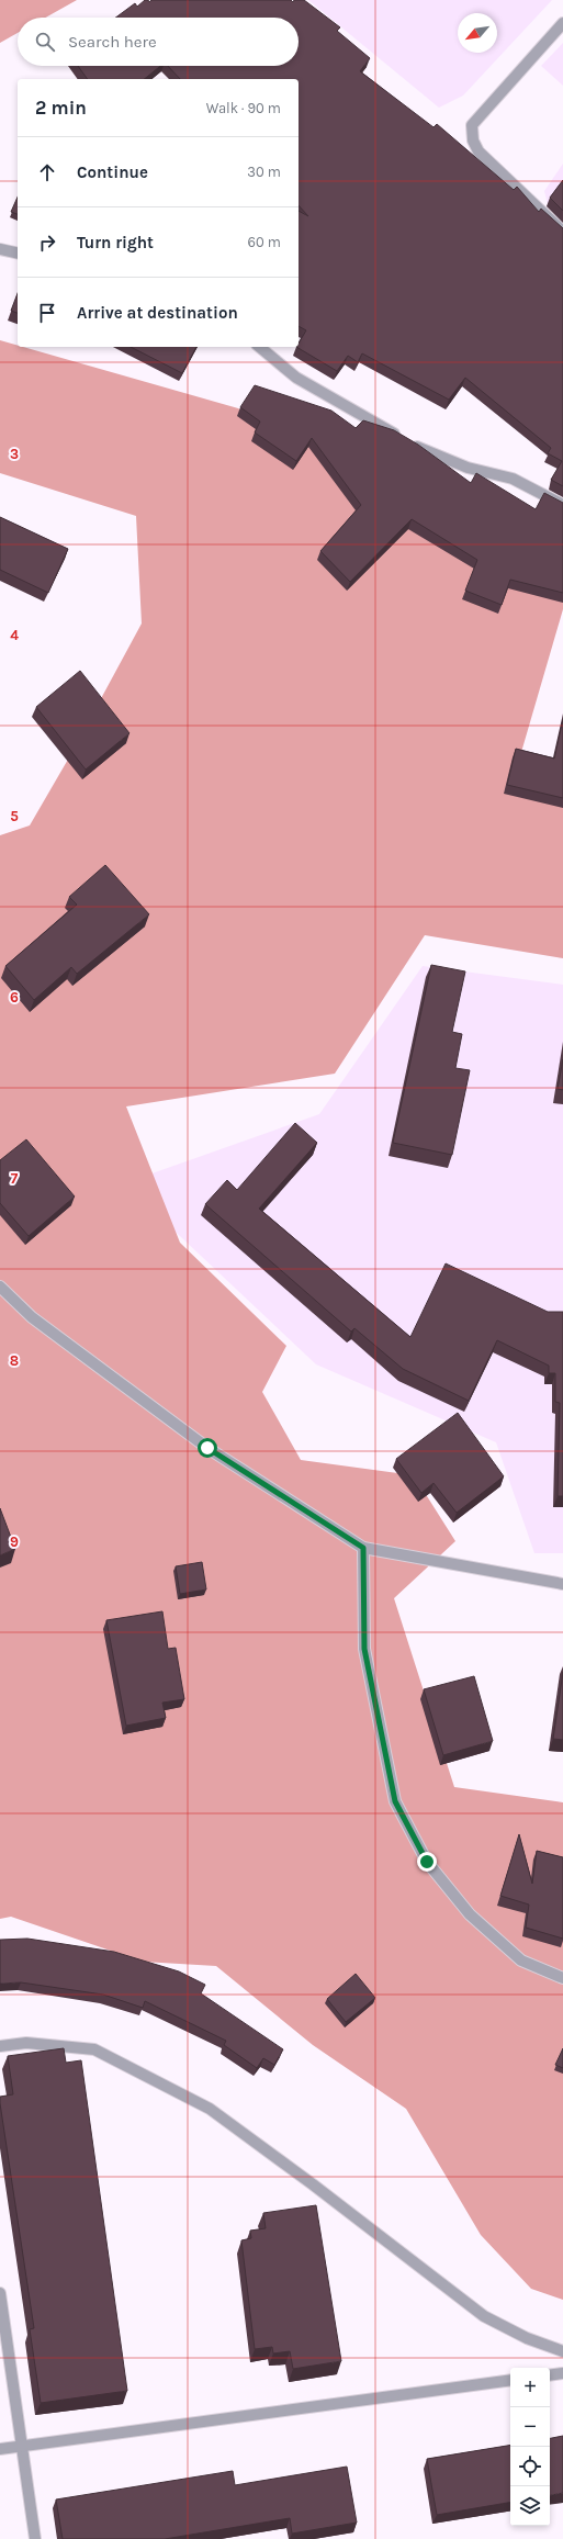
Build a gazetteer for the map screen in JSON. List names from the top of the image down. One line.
{"north":"bottom left","page":{"search":"Search here","heading":["2 min","Walk · 90 m"],"list":[["Continue","30 m"],["Turn right","60 m"],"Arrive at destination"],"map_buttons":["+","−"]},"grid":{"rows":["3","4","5","6","7","8","9"]}}
